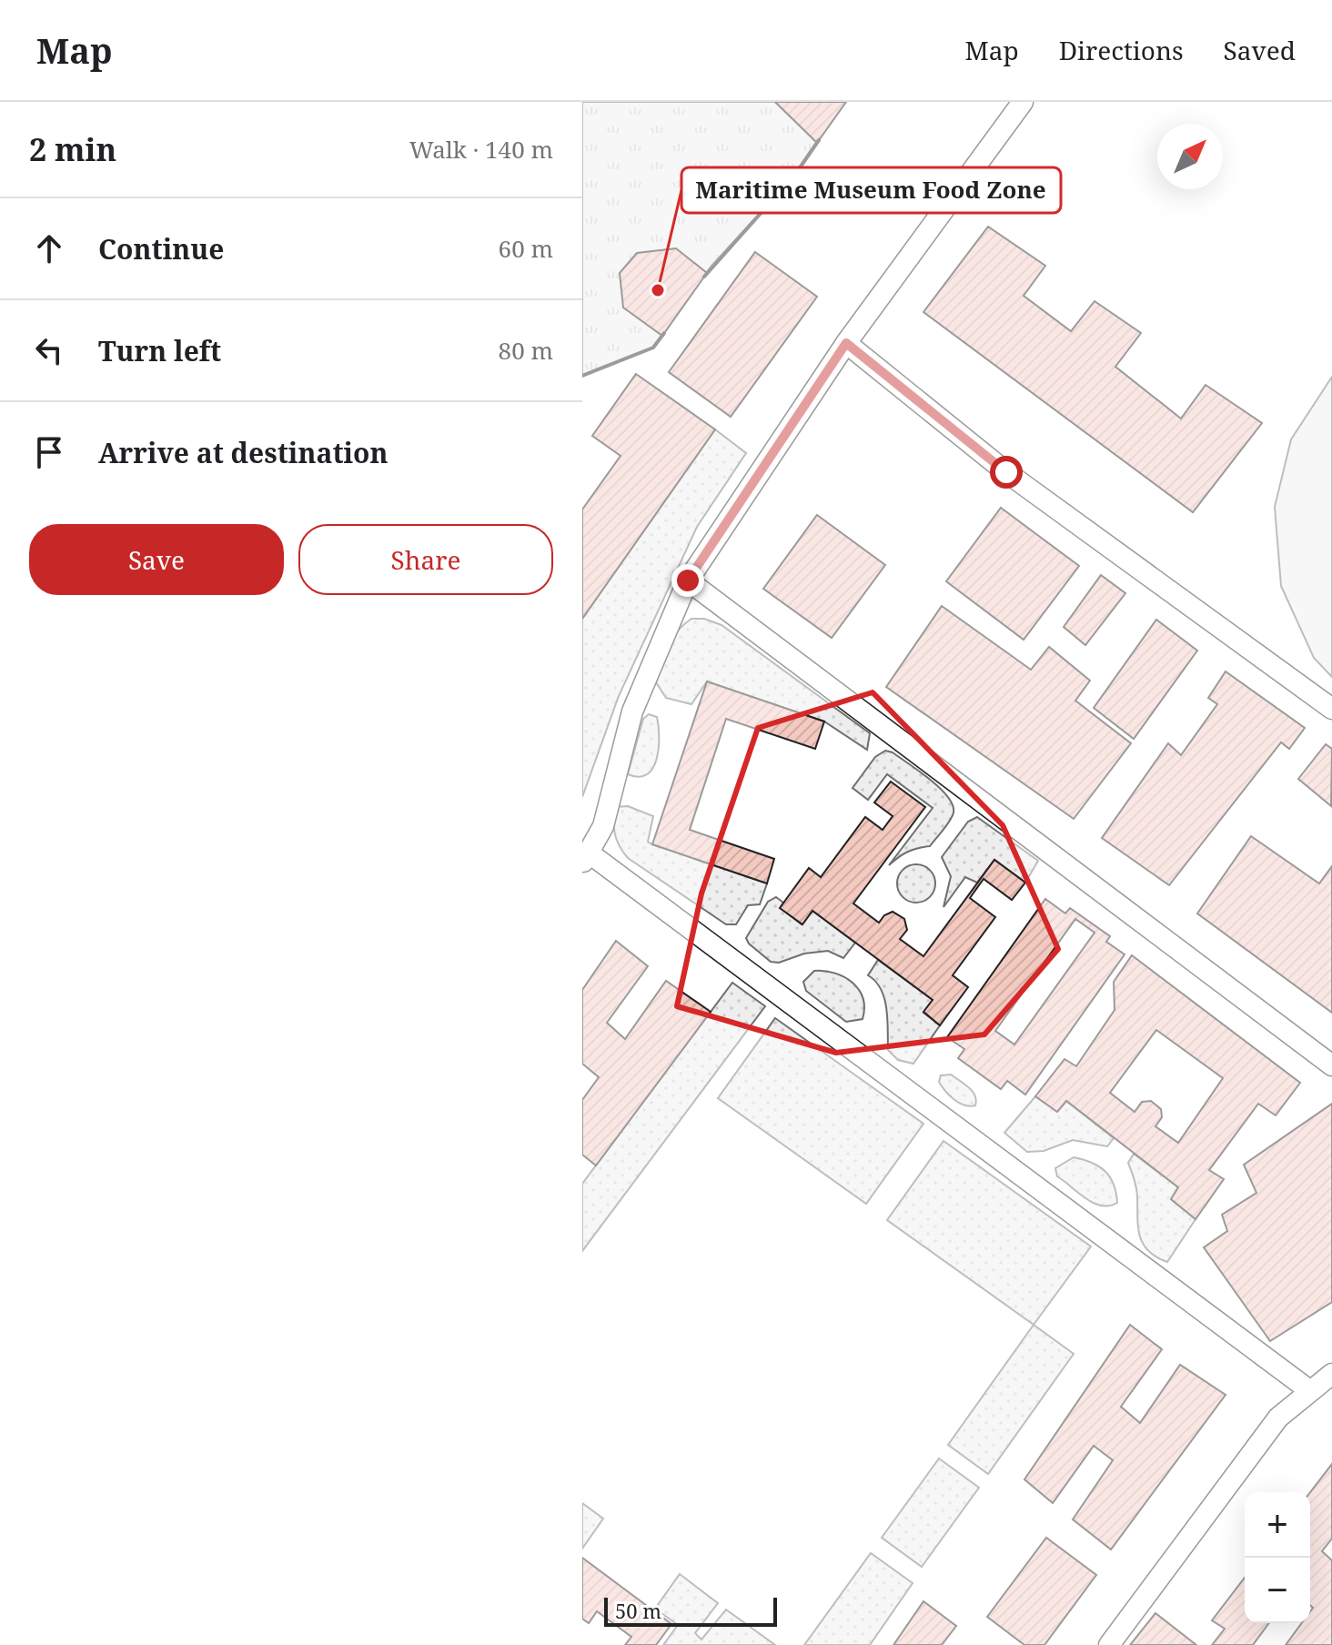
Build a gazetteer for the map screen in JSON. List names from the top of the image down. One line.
{"places":["Maritime Museum Food Zone"],"scale_bar":"50 m","north":"top right","page":{"header":"Map","nav":["Map","Directions","Saved"],"heading":["2 min","Walk · 140 m"],"list":[["Continue","60 m"],["Turn left","80 m"],"Arrive at destination"],"buttons":["Save","Share"],"map_buttons":["+","−"],"scale":"50 m"}}
